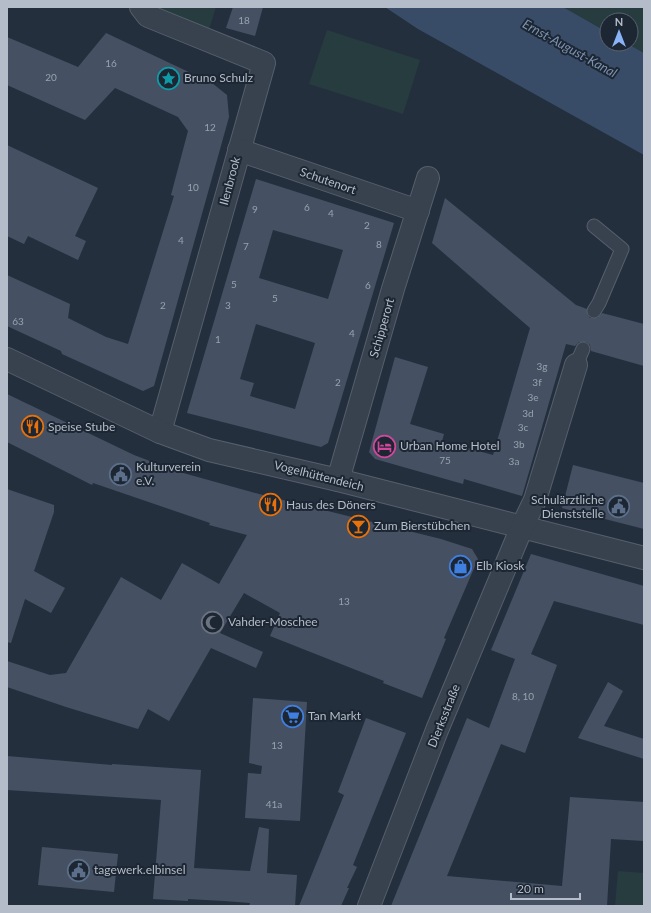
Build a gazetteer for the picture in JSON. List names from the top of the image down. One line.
{"streets":{"street":["Ilenbrook","Schutenort","Schipperort","Vogelhüttendeich","Dierksstraße"]},"crossings":[["Ilenbrook","Schutenort"],["Ilenbrook","Vogelhüttendeich"],["Schutenort","Schipperort"],["Schipperort","Vogelhüttendeich"],["Vogelhüttendeich","Dierksstraße"]],"water":["Ernst-August-Kanal"],"places":{"place":["Bruno Schulz"],"restaurant":["Speise Stube","Haus des Döners"],"hotel":["Urban Home Hotel"],"public building":["Kulturverein e.V.","Schulärztliche Dienststelle","tagewerk.elbinsel"],"bar":["Zum Bierstübchen"],"shop":["Elb Kiosk"],"mosque":["Vahder-Moschee"],"supermarket":["Tan Markt"]},"house_numbers":["18","16","20","12","10","6","9","4","2","4","8","7","5","6","5","2","3","63","4","1","3g","2","3f","3e","3d","3c","3b","75","3a","13","8, 10","13","41a"],"scale_bar":"20 m","north":"top"}
